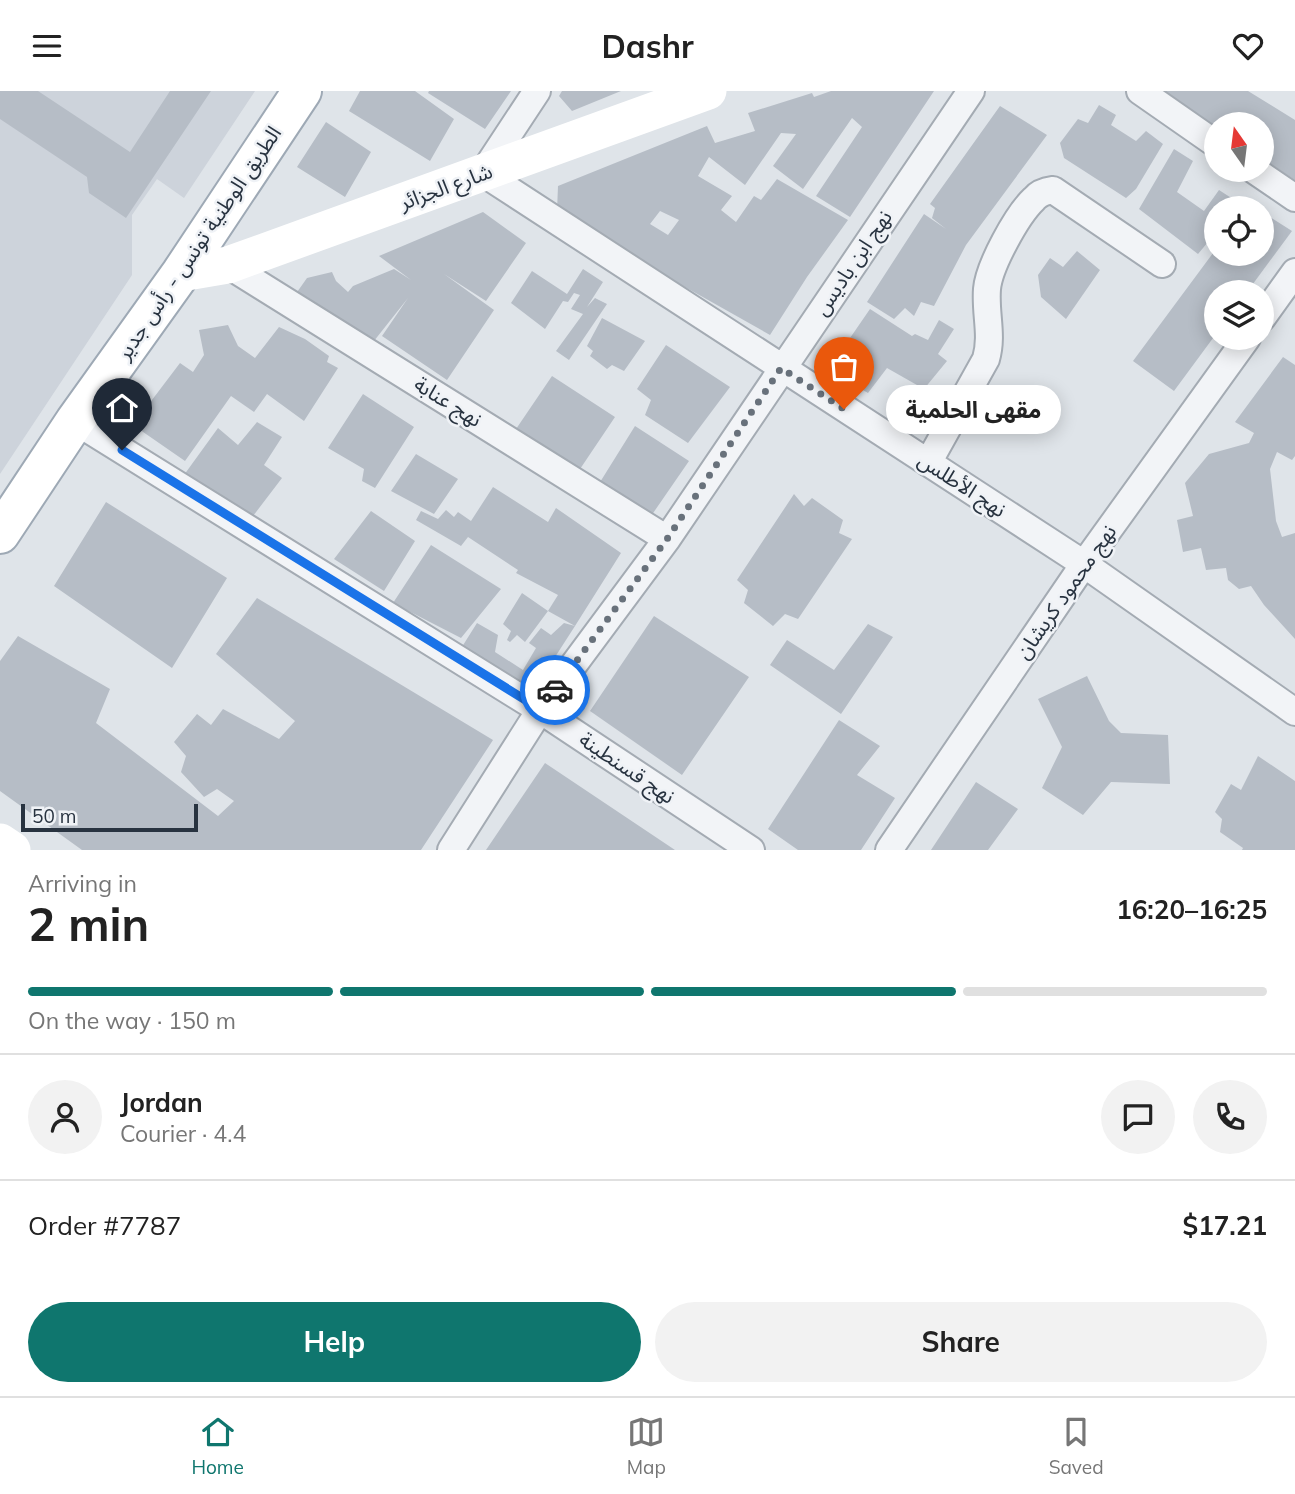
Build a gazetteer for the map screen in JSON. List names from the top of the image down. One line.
{"streets":{"main road":["الطريق الوطنية تونس - رأس جدير"],"street":["شارع الجزائر","نهج ابن باديس","نهج عنابة","نهج الأطلس","نهج محمود كريشان","نهج قسنطينة"]},"crossings":[["شارع الجزائر","الطريق الوطنية تونس - رأس جدير"],["شارع الجزائر","نهج عنابة"],["شارع الجزائر","نهج الأطلس"],["الطريق الوطنية تونس - رأس جدير","نهج قسنطينة"],["نهج ابن باديس","نهج عنابة"],["نهج ابن باديس","نهج الأطلس"],["نهج ابن باديس","نهج قسنطينة"],["نهج الأطلس","نهج محمود كريشان"]],"places":["مقهى الحلمية"],"scale_bar":"50 m","north":"top","page":{"header":"Dashr","bubble":"مقهى الحلمية","scale":"50 m","heading":["2 min","Arriving in","16:20–16:25"],"panel":["Jordan","Courier · 4.4","Order #7787","$17.21"],"bar":"On the way · 150 m","buttons":["Help","Share"],"tabs":["Home","Map","Saved"]}}
